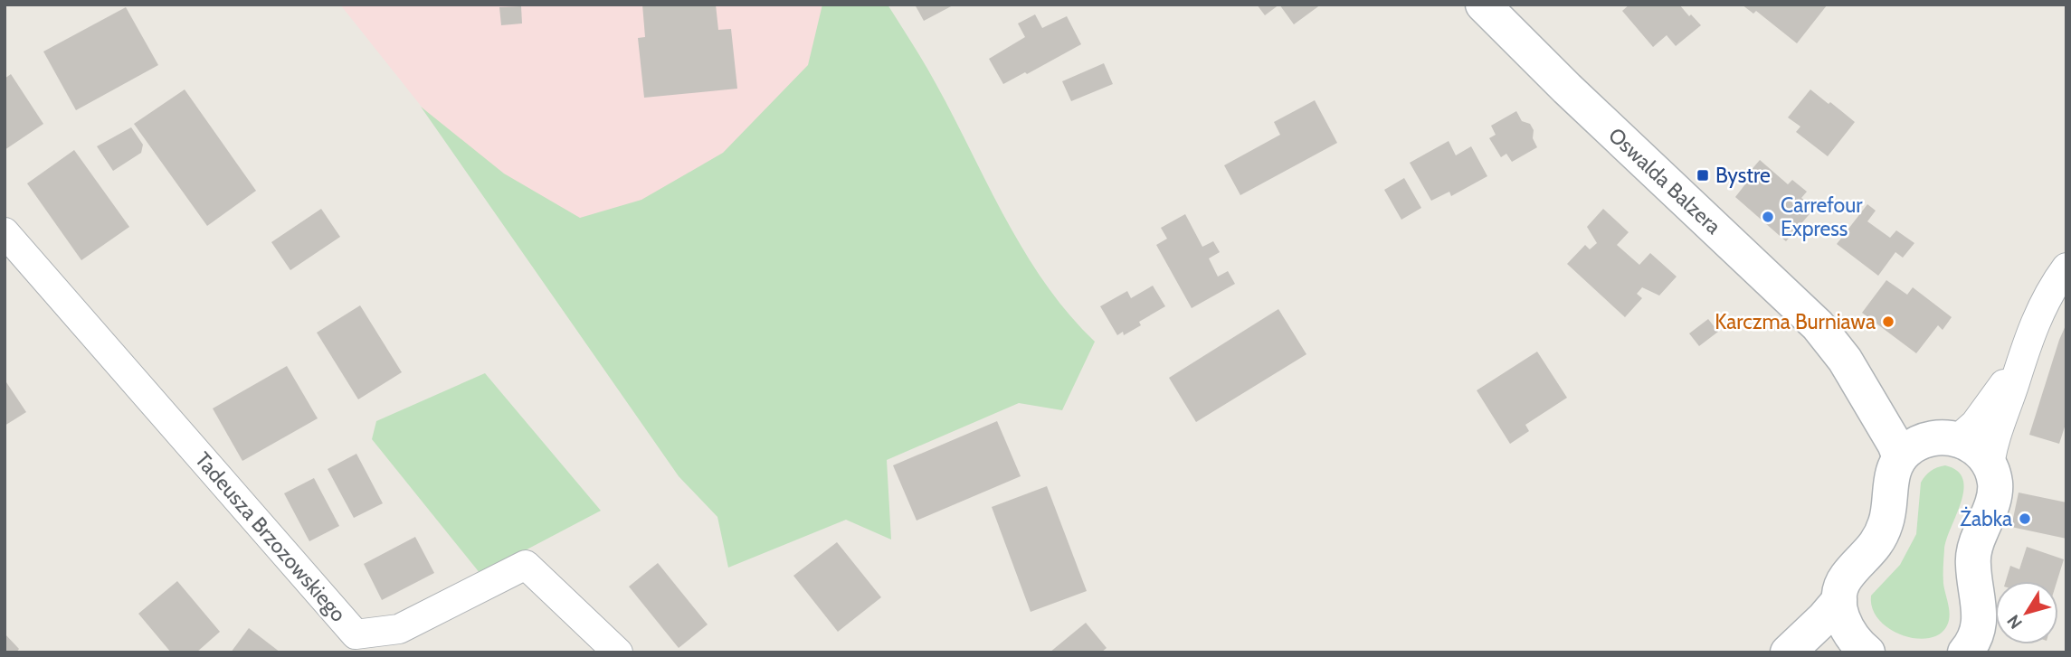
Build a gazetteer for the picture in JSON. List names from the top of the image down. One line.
{"streets":{"street":["Oswalda Balzera","Tadeusza Brzozowskiego"]},"places":{"transit":["Bystre"],"other":["Carrefour Express","Karczma Burniawa","Żabka"]},"north":"bottom left"}
